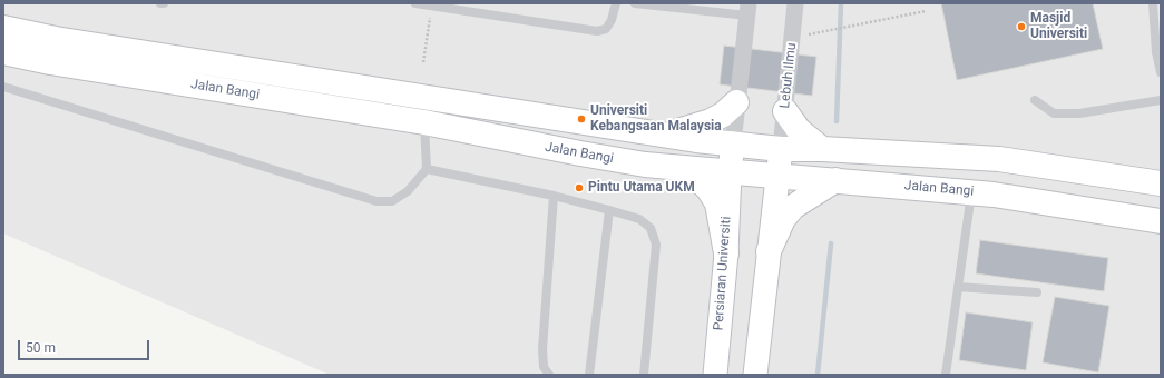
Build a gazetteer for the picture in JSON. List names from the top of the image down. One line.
{"streets":{"main road":["Jalan Bangi","Persiaran Universiti"],"street":["Lebuh Ilmu"]},"crossings":[["Lebuh Ilmu","Jalan Bangi"],["Jalan Bangi","Persiaran Universiti"]],"places":["Masjid Universiti","Universiti Kebangsaan Malaysia","Pintu Utama UKM"],"scale_bar":"50 m"}
